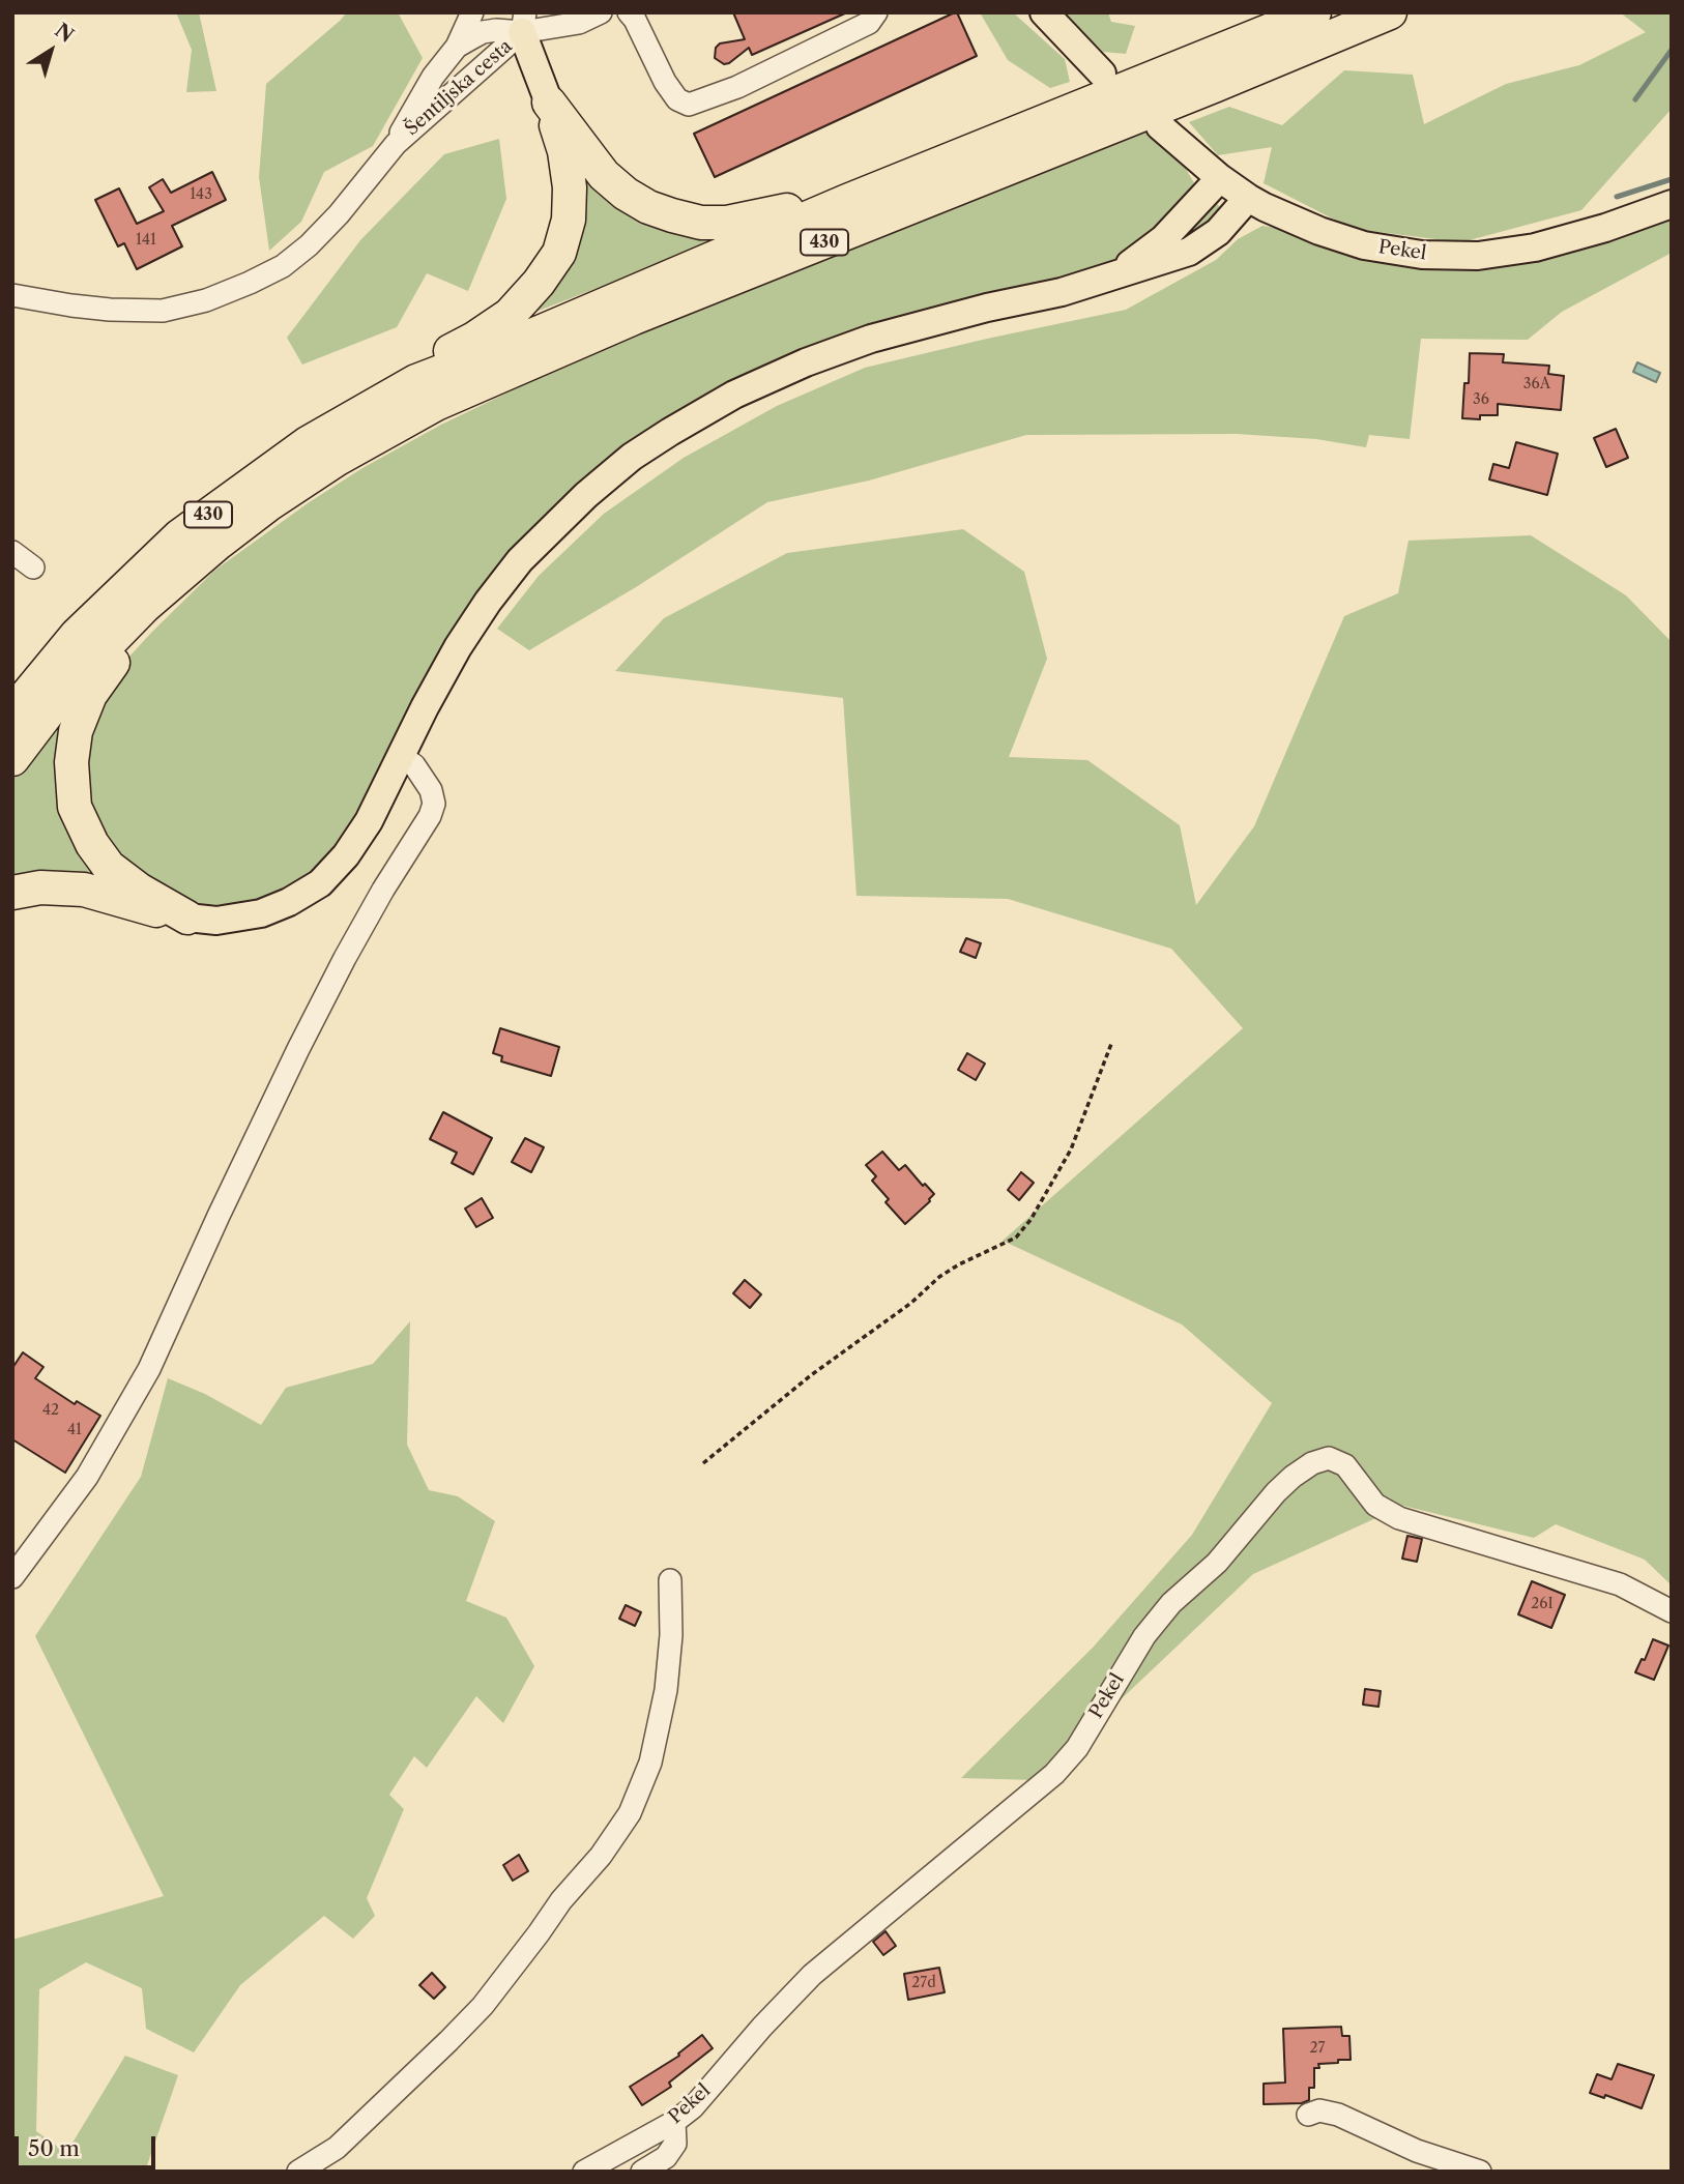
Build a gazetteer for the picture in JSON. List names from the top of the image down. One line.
{"streets":{"highway":["430"],"main road":["Pekel"],"street":["Šentiljska cesta"]},"house_numbers":["143","141","36A","36","42","41","26I","27d","27"],"scale_bar":"50 m","north":"top right"}
